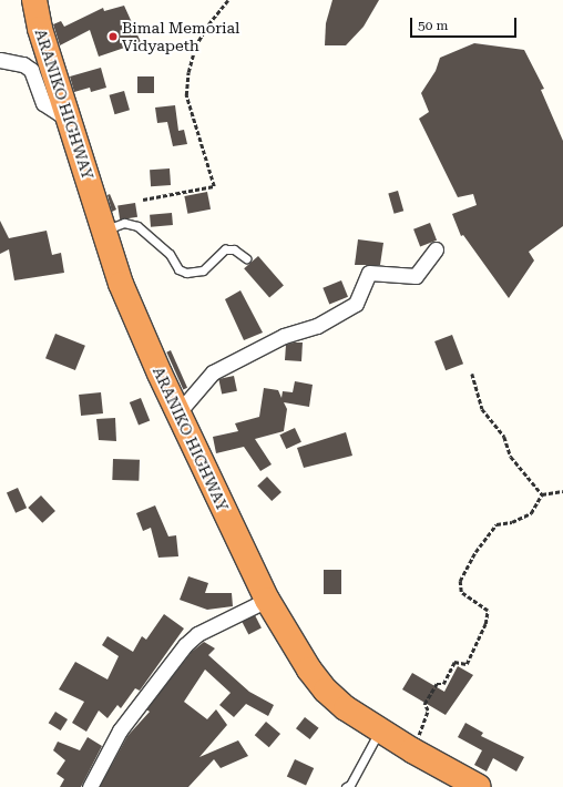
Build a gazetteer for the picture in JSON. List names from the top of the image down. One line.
{"streets":{"highway":["ARANIKO HIGHWAY"]},"places":["Bimal Memorial Vidyapeth"],"scale_bar":"50 m"}
